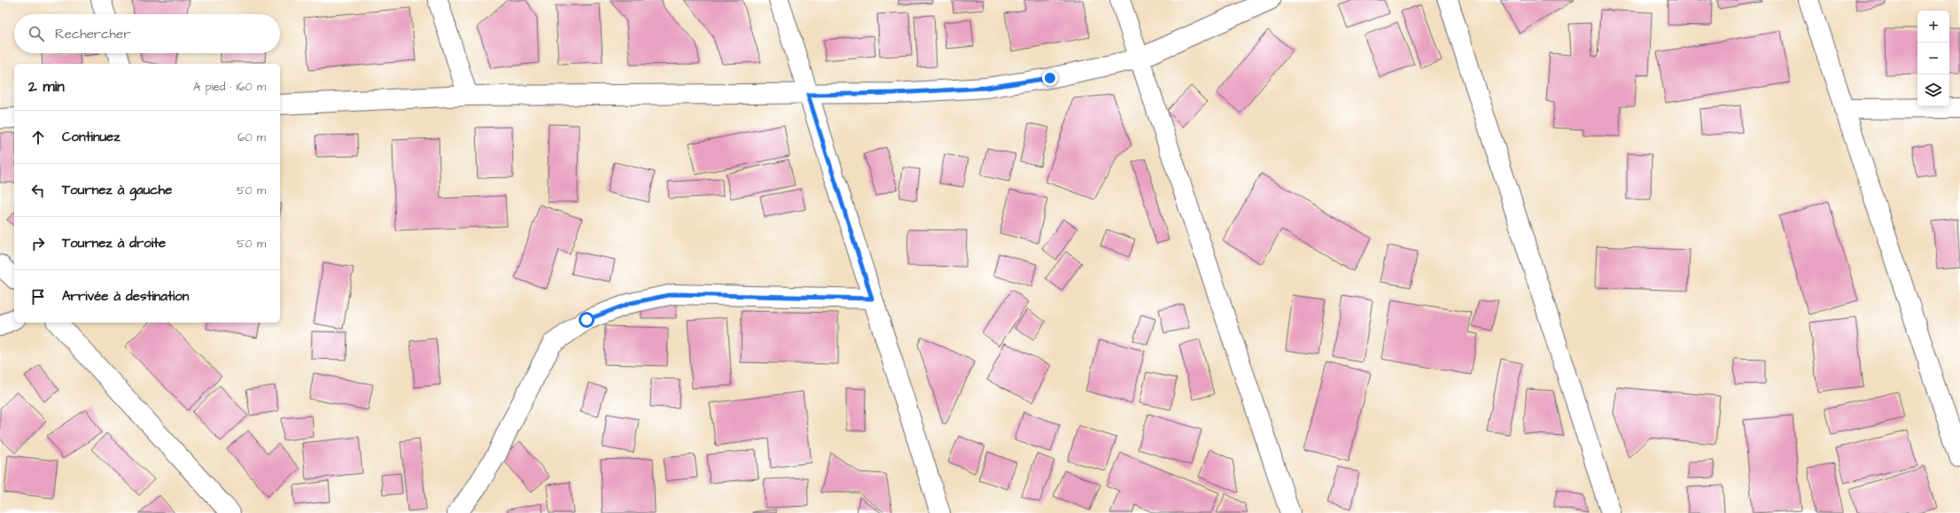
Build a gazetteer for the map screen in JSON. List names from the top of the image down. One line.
{"page":{"map_buttons":["+","−"],"search":"Rechercher","heading":["2 min","À pied · 160 m"],"list":[["Continuez","60 m"],["Tournez à gauche","50 m"],["Tournez à droite","50 m"],"Arrivée à destination"]}}
